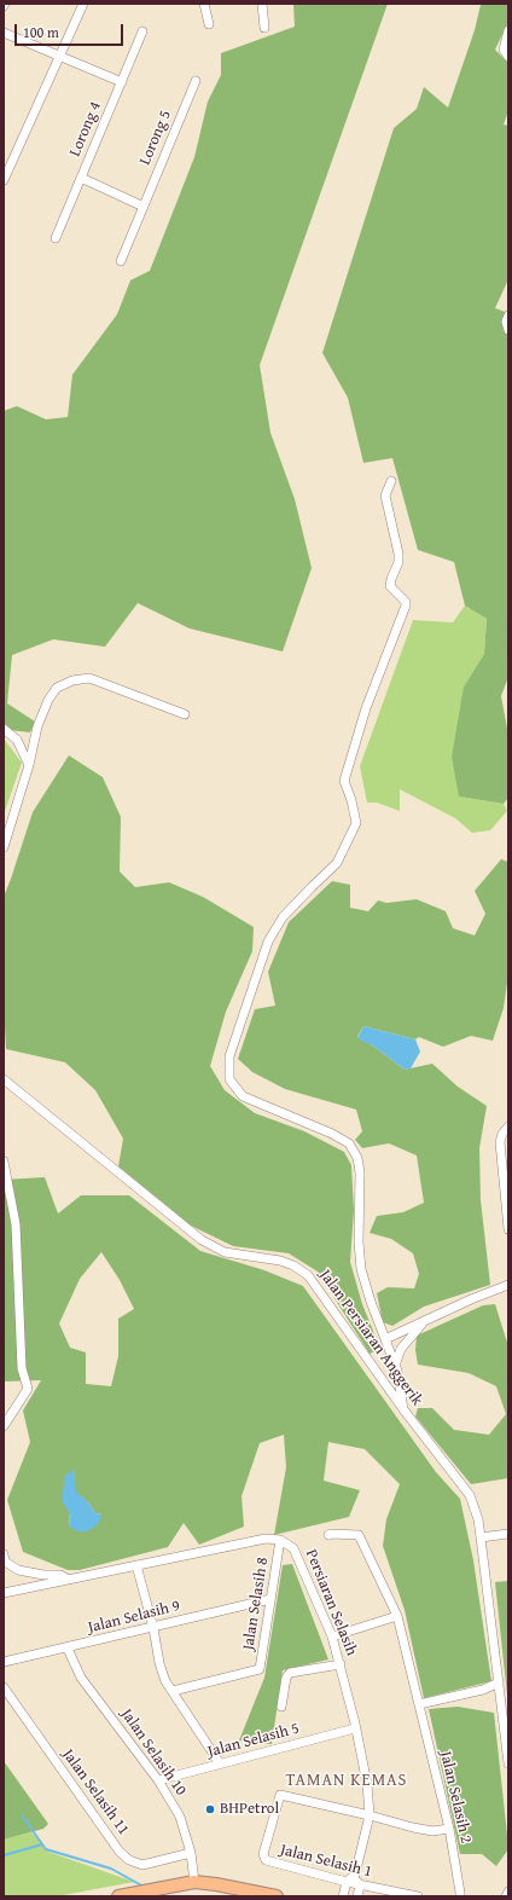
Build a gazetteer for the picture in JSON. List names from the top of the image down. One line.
{"streets":{"street":["Lorong 4","Lorong 5","Jalan Persiaran Anggerik","Persiaran Selasih","Jalan Selasih 8","Jalan Selasih 9","Jalan Selasih 5","Jalan Selasih 10","Jalan Selasih 11","Jalan Selasih 2","Jalan Selasih 1"]},"crossings":[["Persiaran Selasih","Jalan Selasih 8"],["Persiaran Selasih","Jalan Selasih 5"],["Persiaran Selasih","Jalan Selasih 1"],["Jalan Selasih 8","Jalan Selasih 9"],["Jalan Selasih 9","Jalan Selasih 10"],["Jalan Selasih 5","Jalan Selasih 10"],["Jalan Selasih 10","Jalan Selasih 11"]],"districts":["TAMAN KEMAS"],"places":["BHPetrol"],"scale_bar":"100 m"}
